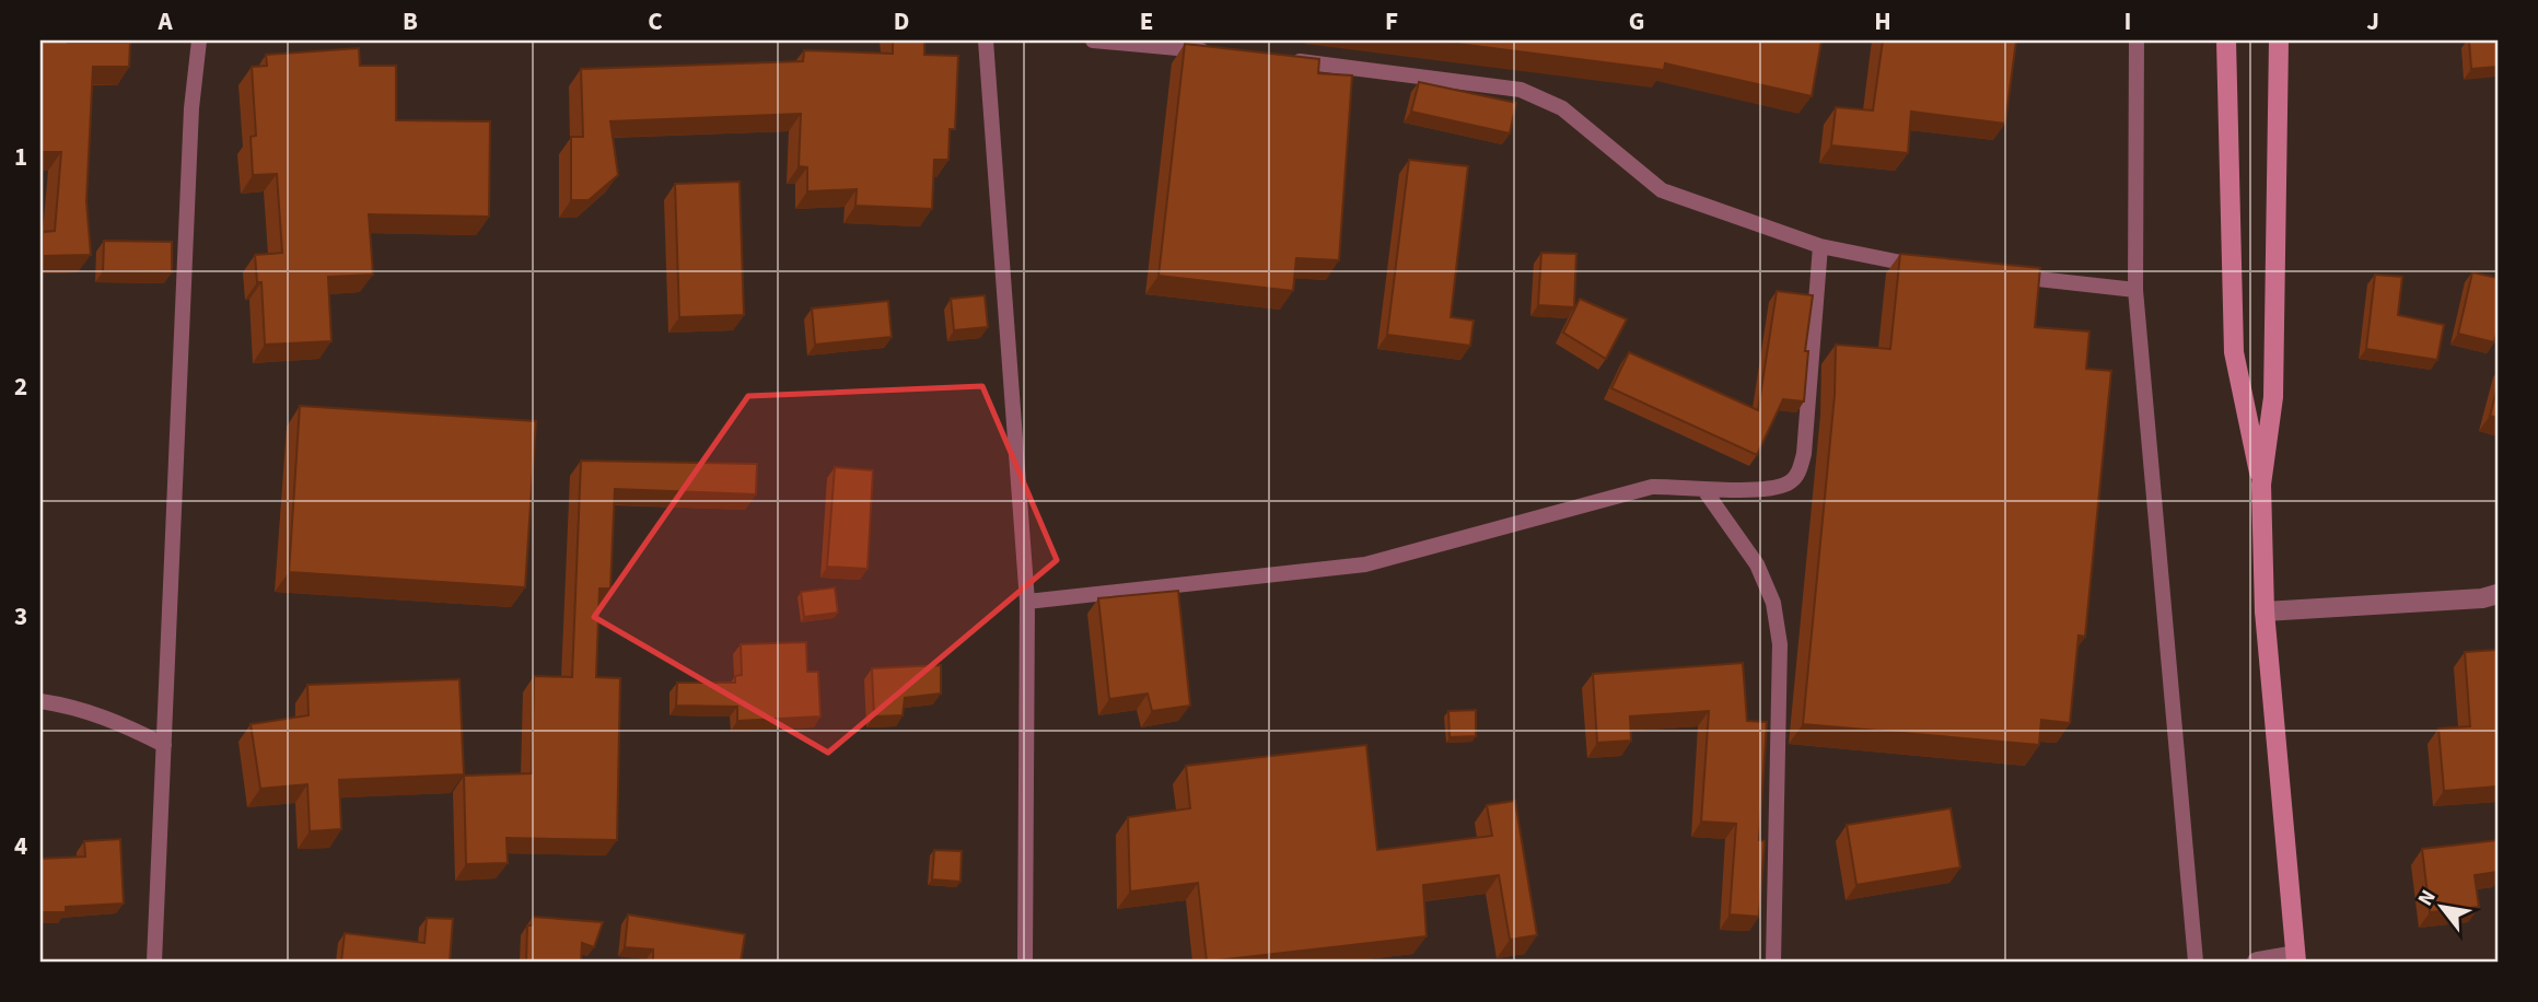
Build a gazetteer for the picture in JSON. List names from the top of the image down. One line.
{"north":"top left","grid":{"columns":["A","B","C","D","E","F","G","H","I","J"],"rows":["1","2","3","4"]}}
